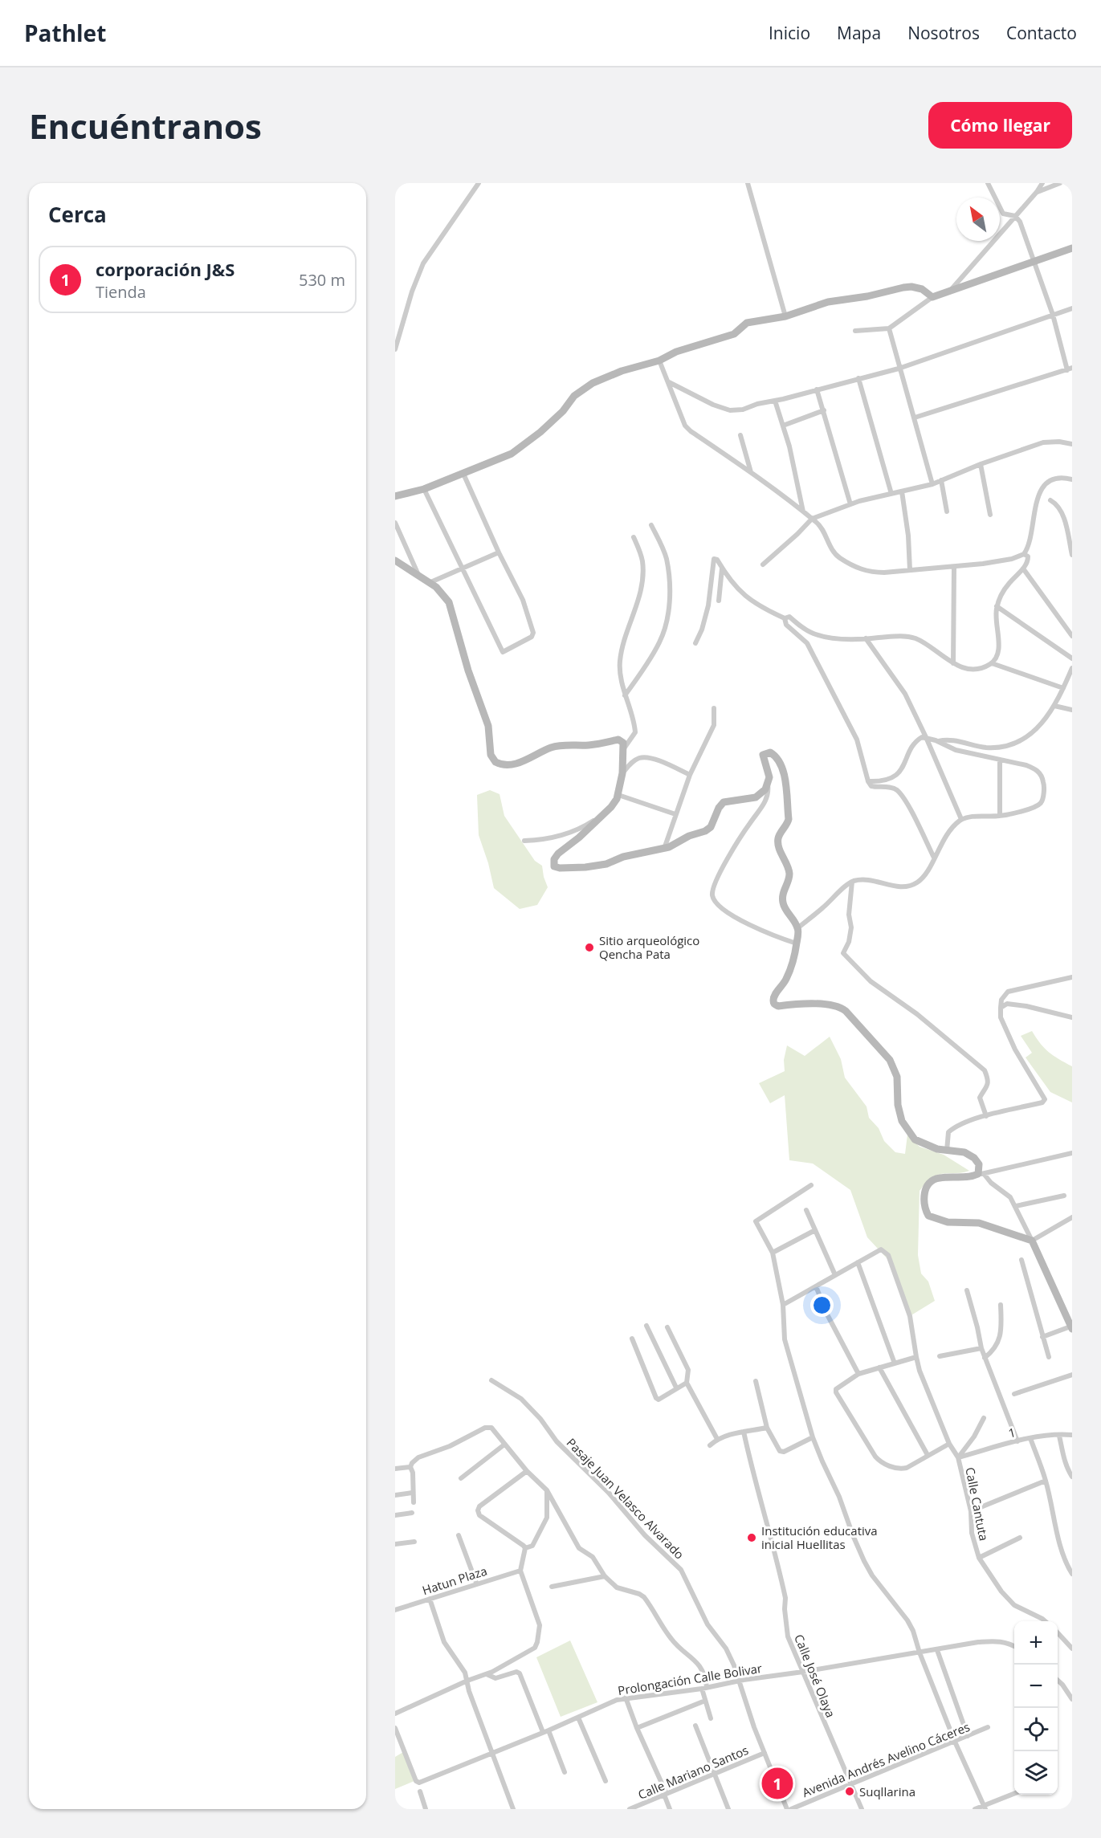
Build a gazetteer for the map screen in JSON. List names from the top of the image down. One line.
{"streets":{"street":["1","Pasaje Juan Velasco Alvarado","Calle Cantuta","Hatun Plaza","Calle José Olaya","Prolongación Calle Bolivar","Avenida Andrés Avelino Cáceres","Calle Mariano Santos"]},"crossings":[["1","Calle Cantuta"],["Pasaje Juan Velasco Alvarado","Prolongación Calle Bolivar"],["Pasaje Juan Velasco Alvarado","Calle Mariano Santos"],["Calle José Olaya","Prolongación Calle Bolivar"],["Calle José Olaya","Avenida Andrés Avelino Cáceres"]],"places":["Sitio arqueológico Qencha Pata","Institución educativa inicial Huellitas","Suqllarina"],"north":"top left","page":{"header":"Pathlet","nav":["Inicio","Mapa","Nosotros","Contacto"],"buttons":"Cómo llegar","title":"Encuéntranos","heading":"Cerca","list":[{"mark":"1","name":"corporación J&S","note":"Tienda","value":"530 m"}],"map_buttons":["+","−"],"pins":"1"}}
